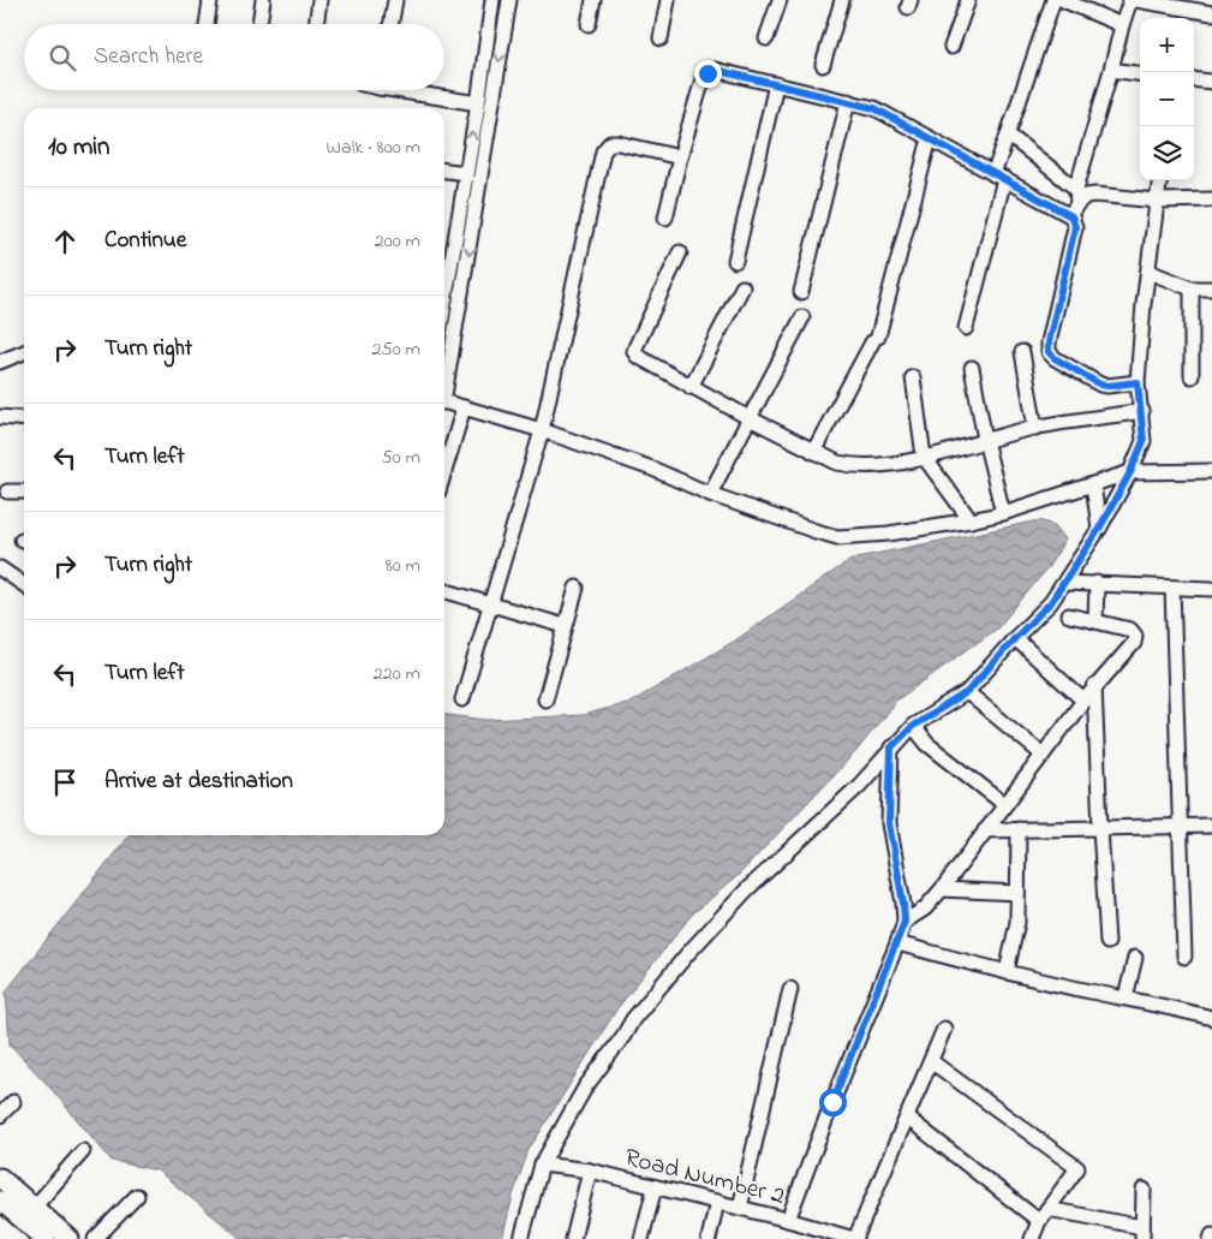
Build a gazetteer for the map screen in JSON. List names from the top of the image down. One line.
{"streets":{"street":["Road Number 2"]},"page":{"map_buttons":["+","−"],"search":"Search here","heading":["10 min","Walk · 800 m"],"list":[["Continue","200 m"],["Turn right","250 m"],["Turn left","50 m"],["Turn right","80 m"],["Turn left","220 m"],"Arrive at destination"]}}
